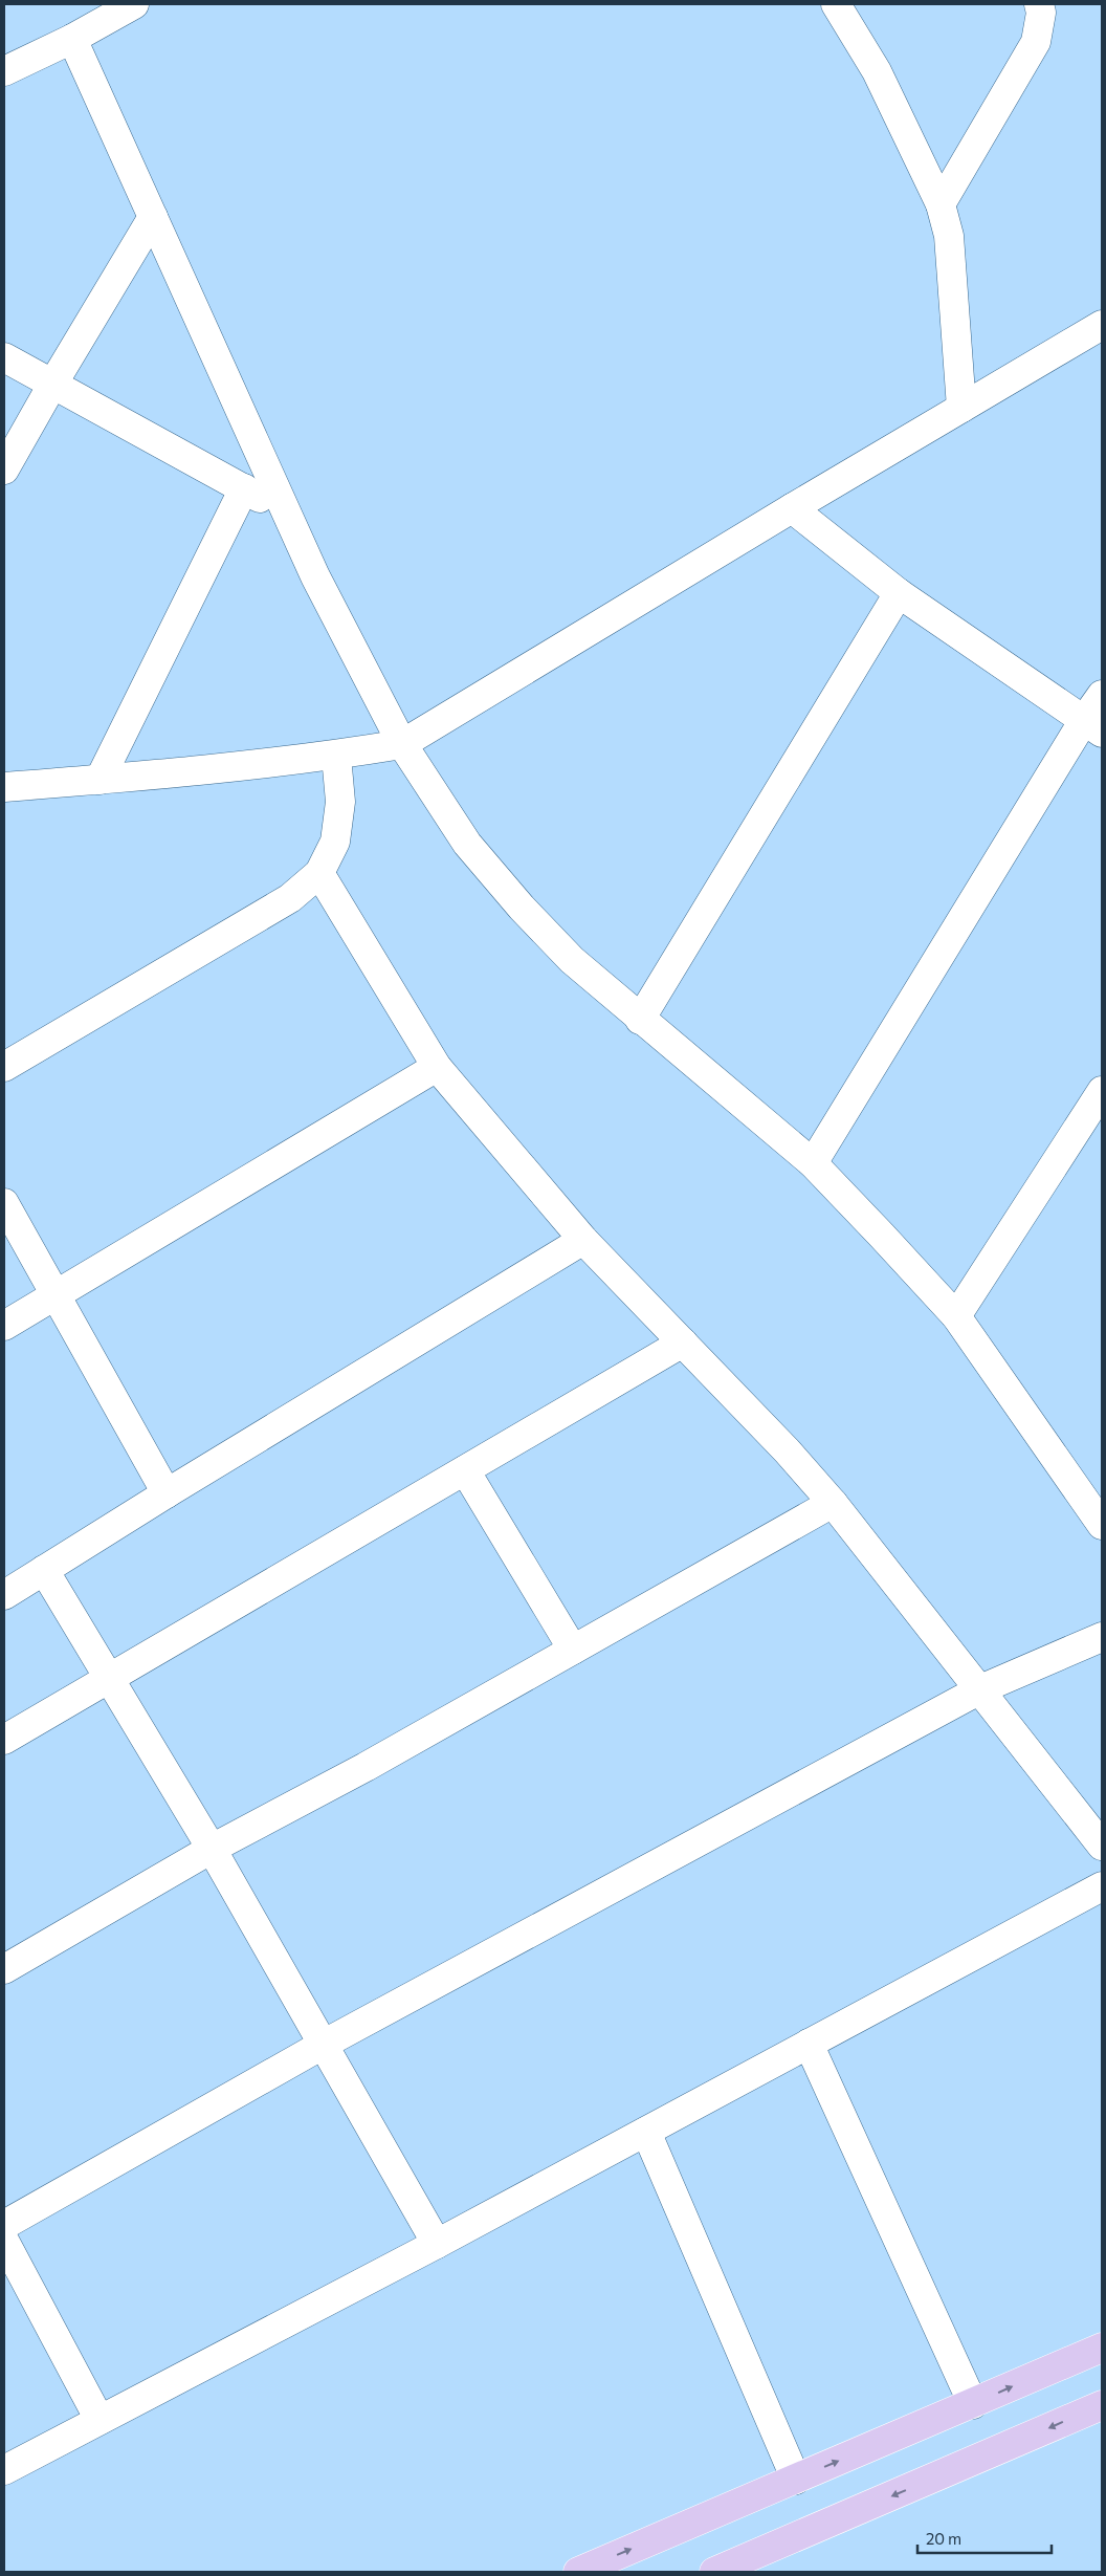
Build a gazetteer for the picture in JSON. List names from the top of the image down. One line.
{"scale_bar":"20 m"}
